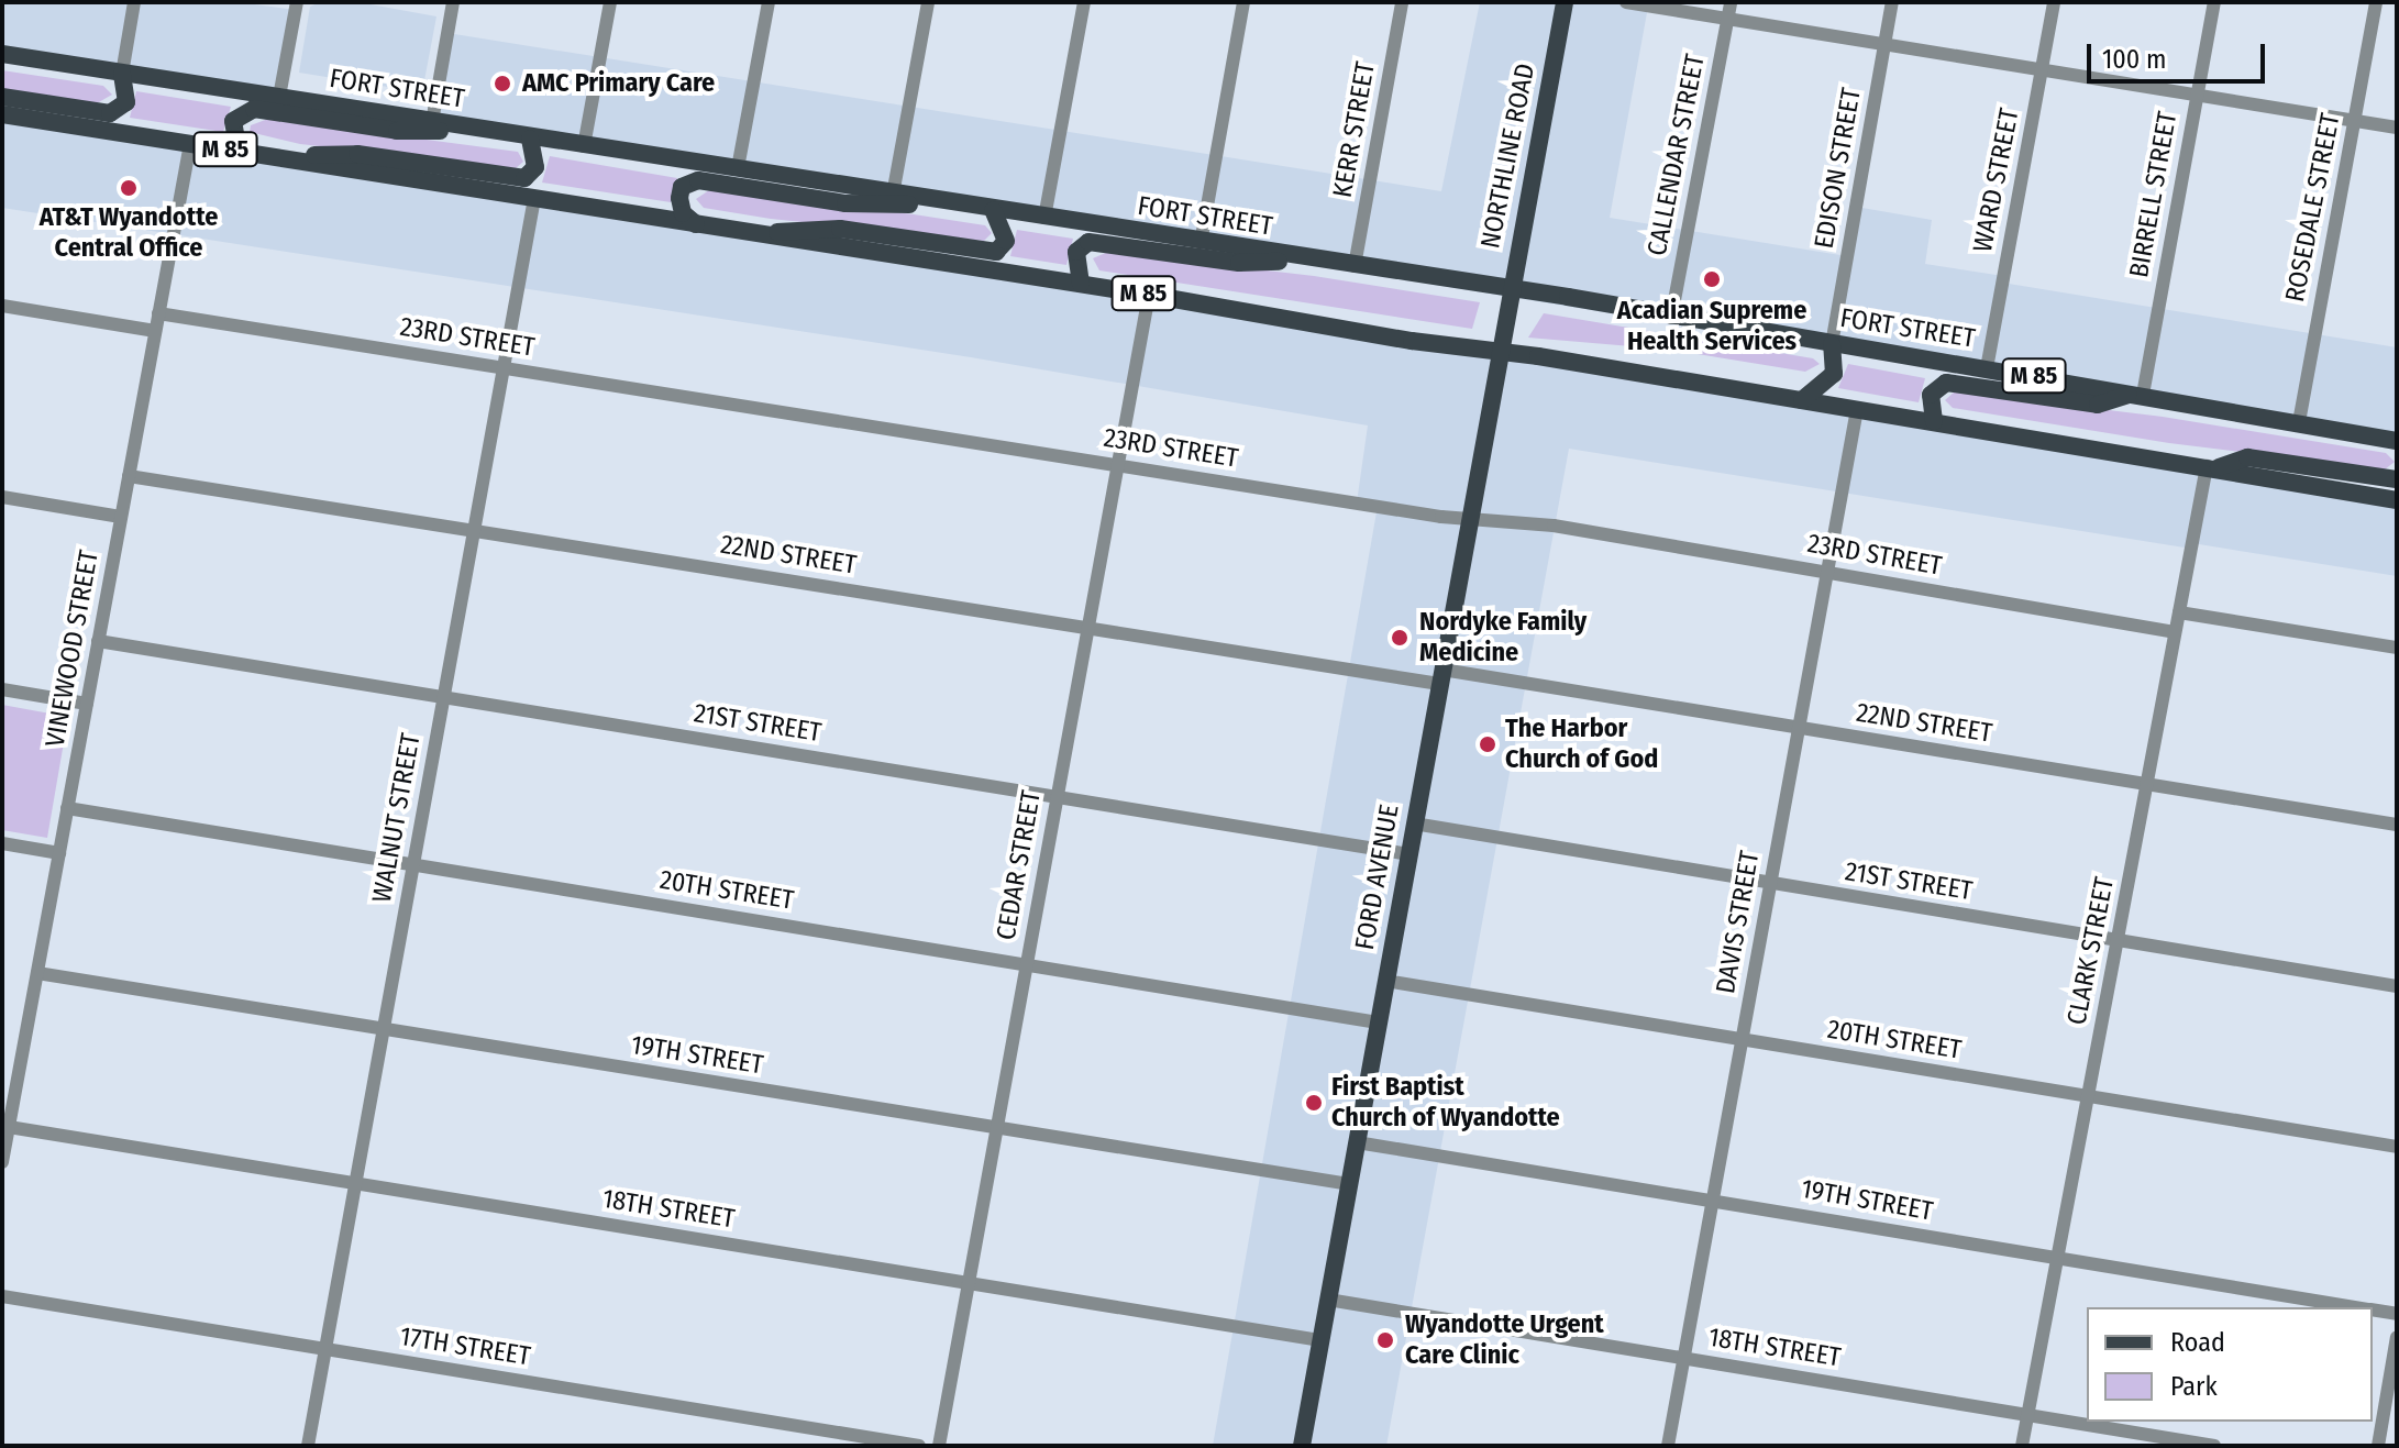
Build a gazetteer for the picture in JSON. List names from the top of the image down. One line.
{"streets":{"main road":["FORT STREET","M 85","NORTHLINE ROAD","FORD AVENUE"],"street":["KERR STREET","CALLENDAR STREET","EDISON STREET","WARD STREET","BIRRELL STREET","ROSEDALE STREET","23RD STREET","22ND STREET","VINEWOOD STREET","21ST STREET","WALNUT STREET","CEDAR STREET","20TH STREET","DAVIS STREET","CLARK STREET","19TH STREET","18TH STREET","17TH STREET"]},"crossings":[["FORT STREET","KERR STREET"],["FORT STREET","CALLENDAR STREET"],["FORT STREET","NORTHLINE ROAD"],["FORT STREET","EDISON STREET"],["FORT STREET","WARD STREET"],["FORT STREET","BIRRELL STREET"],["FORT STREET","ROSEDALE STREET"],["M 85","VINEWOOD STREET"],["M 85","WALNUT STREET"],["M 85","CEDAR STREET"],["M 85","FORD AVENUE"],["M 85","DAVIS STREET"],["M 85","CLARK STREET"],["NORTHLINE ROAD","FORD AVENUE"],["23RD STREET","VINEWOOD STREET"],["23RD STREET","WALNUT STREET"],["23RD STREET","CEDAR STREET"],["23RD STREET","FORD AVENUE"],["23RD STREET","DAVIS STREET"],["23RD STREET","CLARK STREET"],["22ND STREET","VINEWOOD STREET"],["22ND STREET","WALNUT STREET"],["22ND STREET","CEDAR STREET"],["22ND STREET","FORD AVENUE"],["22ND STREET","DAVIS STREET"],["22ND STREET","CLARK STREET"],["VINEWOOD STREET","21ST STREET"],["VINEWOOD STREET","20TH STREET"],["VINEWOOD STREET","19TH STREET"],["VINEWOOD STREET","18TH STREET"],["21ST STREET","WALNUT STREET"],["21ST STREET","CEDAR STREET"],["21ST STREET","FORD AVENUE"],["21ST STREET","DAVIS STREET"],["21ST STREET","CLARK STREET"],["WALNUT STREET","20TH STREET"],["WALNUT STREET","19TH STREET"],["WALNUT STREET","18TH STREET"],["WALNUT STREET","17TH STREET"],["CEDAR STREET","20TH STREET"],["CEDAR STREET","19TH STREET"],["CEDAR STREET","18TH STREET"],["FORD AVENUE","20TH STREET"],["FORD AVENUE","19TH STREET"],["FORD AVENUE","18TH STREET"],["20TH STREET","DAVIS STREET"],["20TH STREET","CLARK STREET"],["DAVIS STREET","19TH STREET"],["DAVIS STREET","18TH STREET"],["CLARK STREET","19TH STREET"],["CLARK STREET","18TH STREET"]],"places":["AMC Primary Care","AT&T Wyandotte Central Office","Acadian Supreme Health Services","Nordyke Family Medicine","The Harbor Church of God","First Baptist Church of Wyandotte","Wyandotte Urgent Care Clinic"],"legend":["Road","Park"],"scale_bar":"100 m"}
